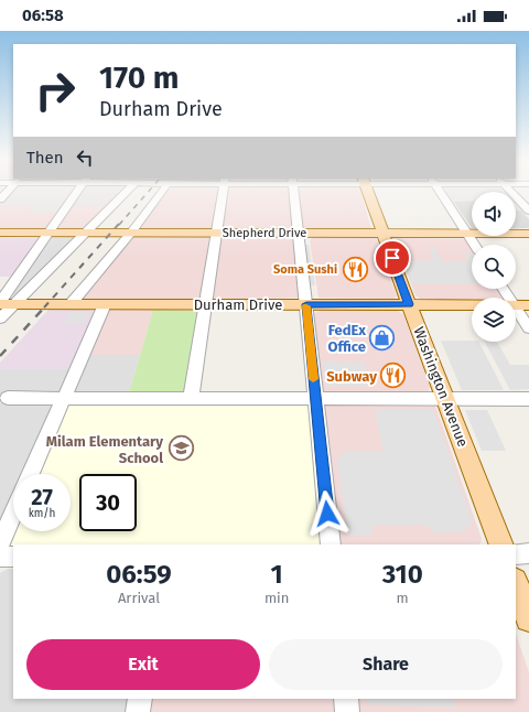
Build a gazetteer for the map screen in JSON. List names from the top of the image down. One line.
{"streets":{"main road":["Shepherd Drive","Durham Drive","Washington Avenue"]},"crossings":[["Shepherd Drive","Washington Avenue"],["Durham Drive","Washington Avenue"]],"places":{"restaurant":["Soma Sushi","Subway"],"shop":["FedEx Office"],"school or university":["Milam Elementary School"]},"page":{"status":"06:58","turn":["170 m","Durham Drive"],"then":"Then","speed":"27 km/h","limit":"30","eta":["06:59","Arrival","1","min","310","m"],"buttons":["Exit","Share"]}}
